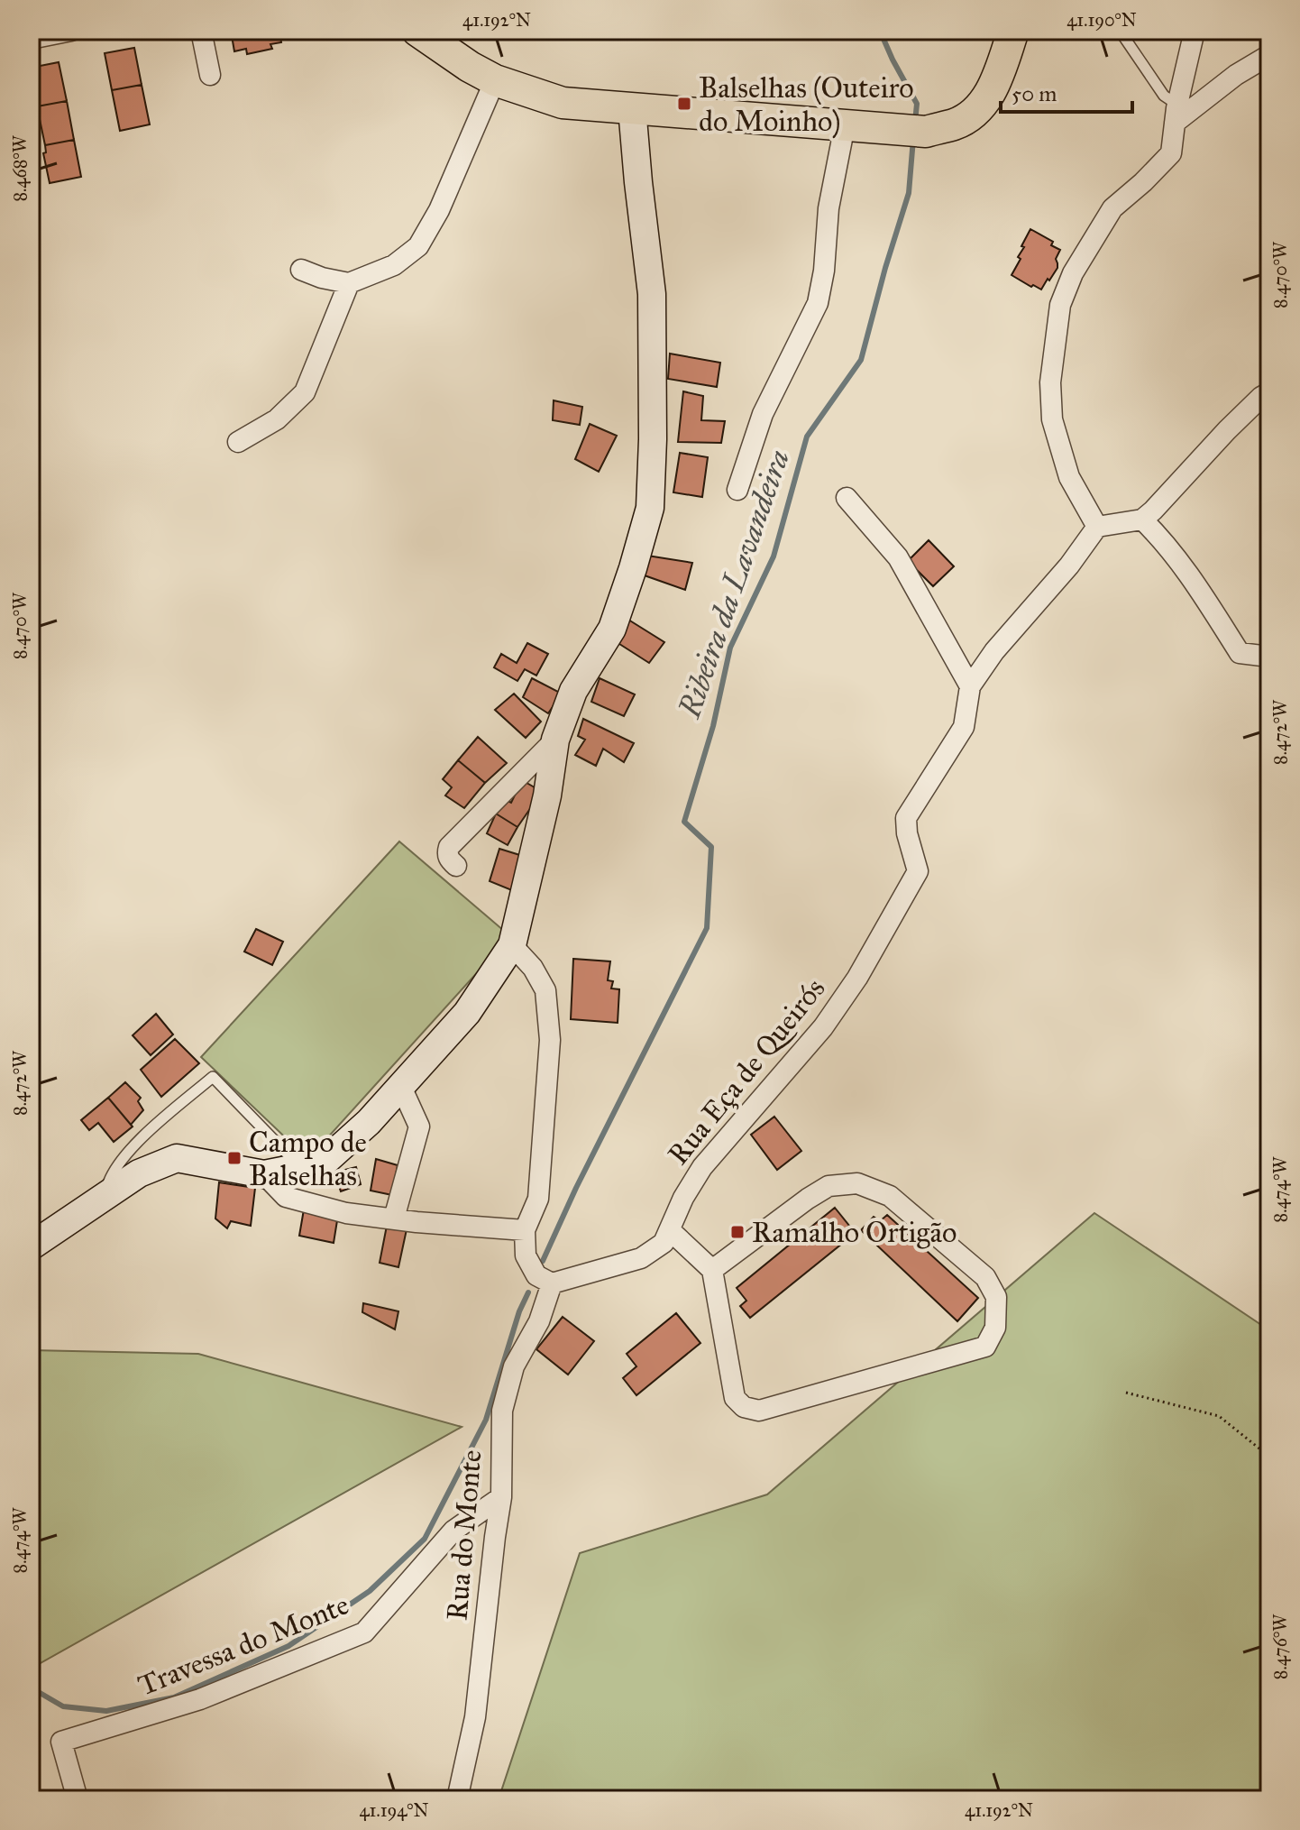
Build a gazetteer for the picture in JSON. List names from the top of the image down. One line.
{"streets":{"street":["Rua Eça de Queirós","Rua do Monte","Travessa do Monte"]},"crossings":[["Rua Eça de Queirós","Rua do Monte"],["Rua do Monte","Travessa do Monte"]],"water":["Ribeira da Lavandeira"],"places":{"transit":["Balselhas (Outeiro do Moinho)","Campo de Balselhas","Ramalho Ortigão"]},"scale_bar":"50 m","coordinates":["41.192°N","41.190°N","8.468°W","8.470°W","8.472°W","8.474°W","8.476°W","41.194°N"]}
